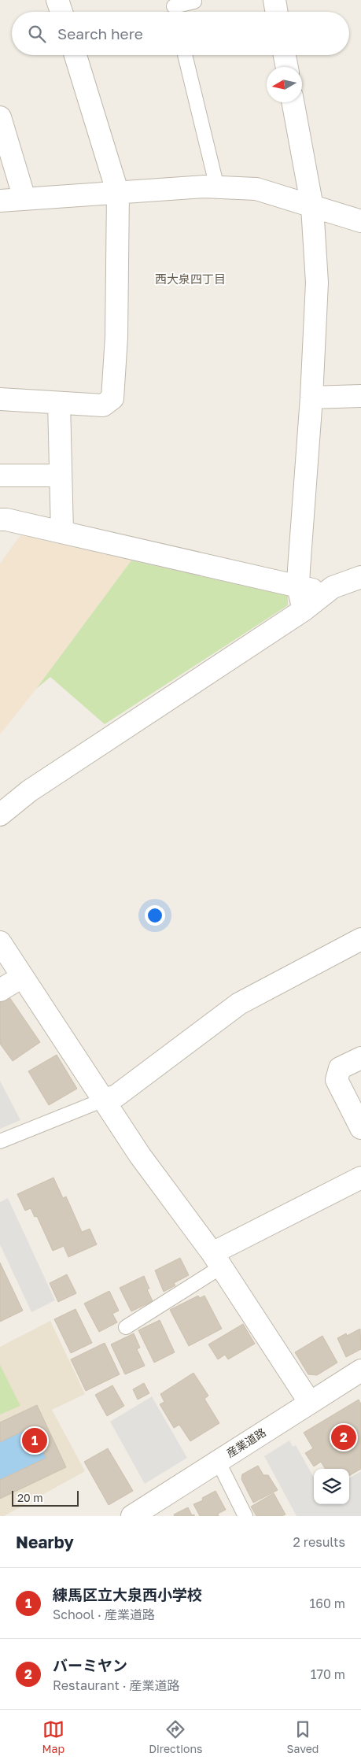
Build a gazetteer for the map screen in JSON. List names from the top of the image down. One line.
{"streets":{"street":["産業道路"]},"districts":["西大泉四丁目"],"scale_bar":"20 m","north":"left","page":{"search":"Search here","pins":["2","1"],"scale":"20 m","heading":["Nearby","2 results"],"list":[{"mark":"1","name":"練馬区立大泉西小学校","note":"School · 産業道路","value":"160 m"},{"mark":"2","name":"バーミヤン","note":"Restaurant · 産業道路","value":"170 m"}],"nav":["Map","Directions","Saved"]}}
